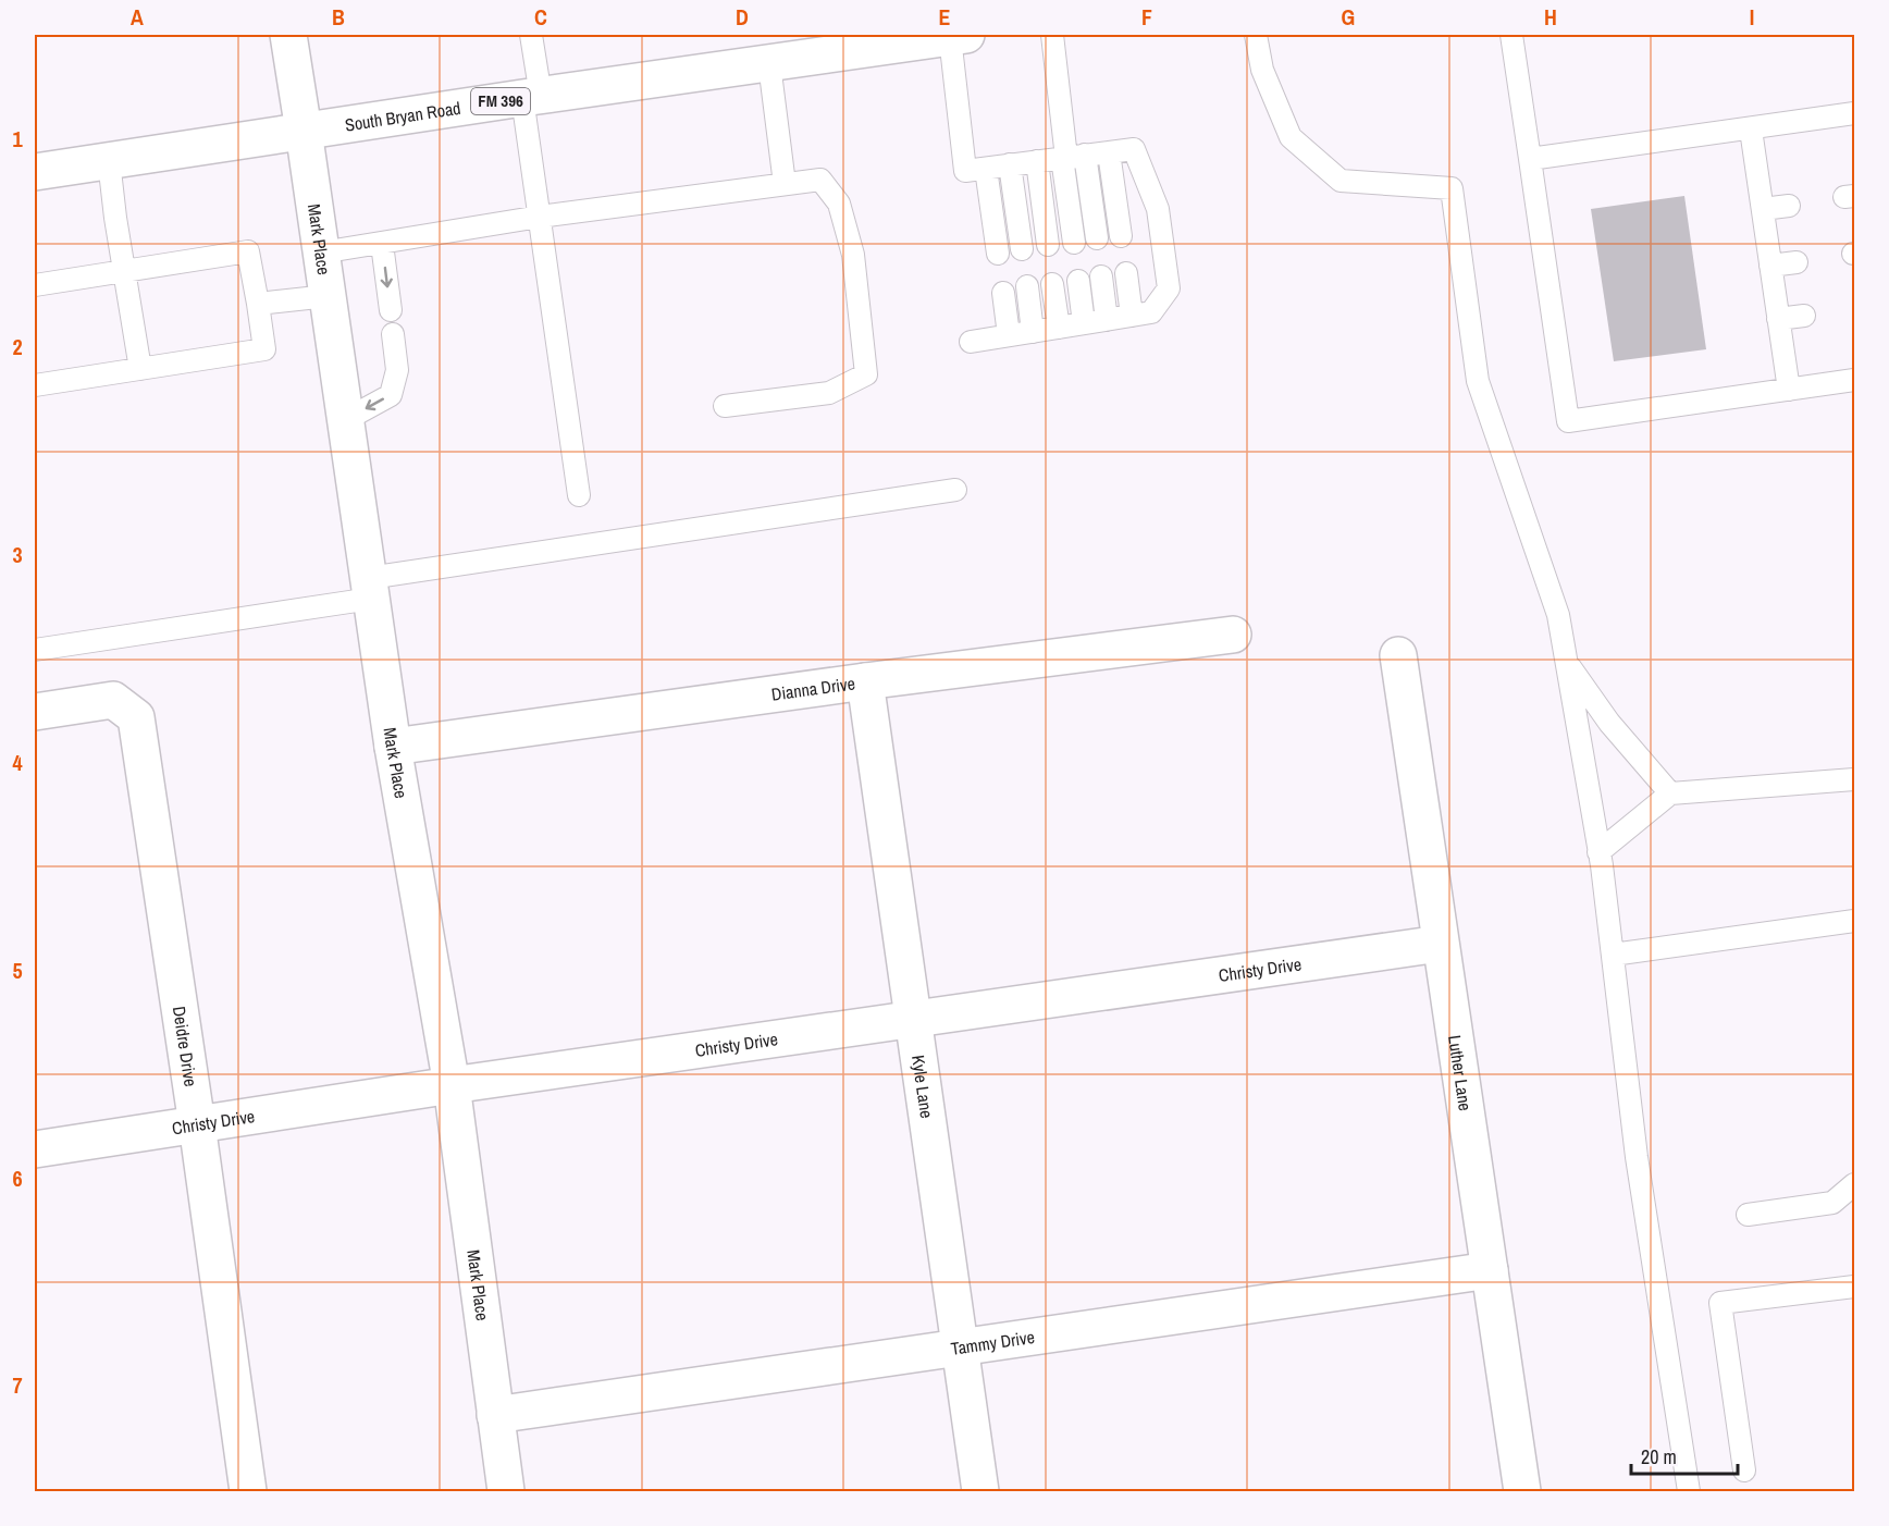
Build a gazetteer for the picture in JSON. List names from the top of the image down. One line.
{"streets":{"street":["FM 396","South Bryan Road","Mark Place","Dianna Drive","Christy Drive","Deidre Drive","Luther Lane","Kyle Lane","Tammy Drive"]},"crossings":[["South Bryan Road","Mark Place"],["Mark Place","Dianna Drive"],["Mark Place","Christy Drive"],["Mark Place","Tammy Drive"],["Dianna Drive","Kyle Lane"],["Christy Drive","Deidre Drive"],["Christy Drive","Luther Lane"],["Christy Drive","Kyle Lane"],["Luther Lane","Tammy Drive"],["Kyle Lane","Tammy Drive"]],"scale_bar":"20 m","grid":{"columns":["A","B","C","D","E","F","G","H","I"],"rows":["1","2","3","4","5","6","7"]}}
